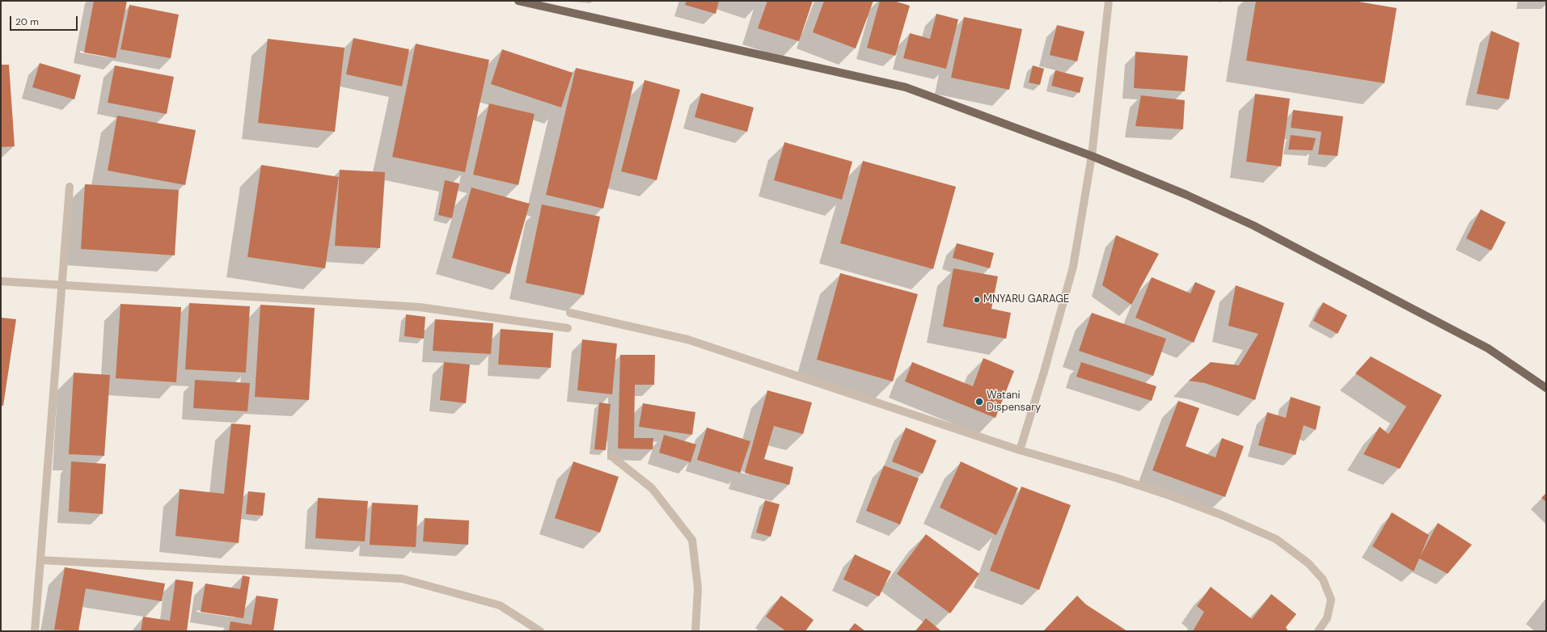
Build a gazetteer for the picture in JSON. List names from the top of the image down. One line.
{"places":["MNYARU GARAGE","Watani Dispensary"],"scale_bar":"20 m"}
